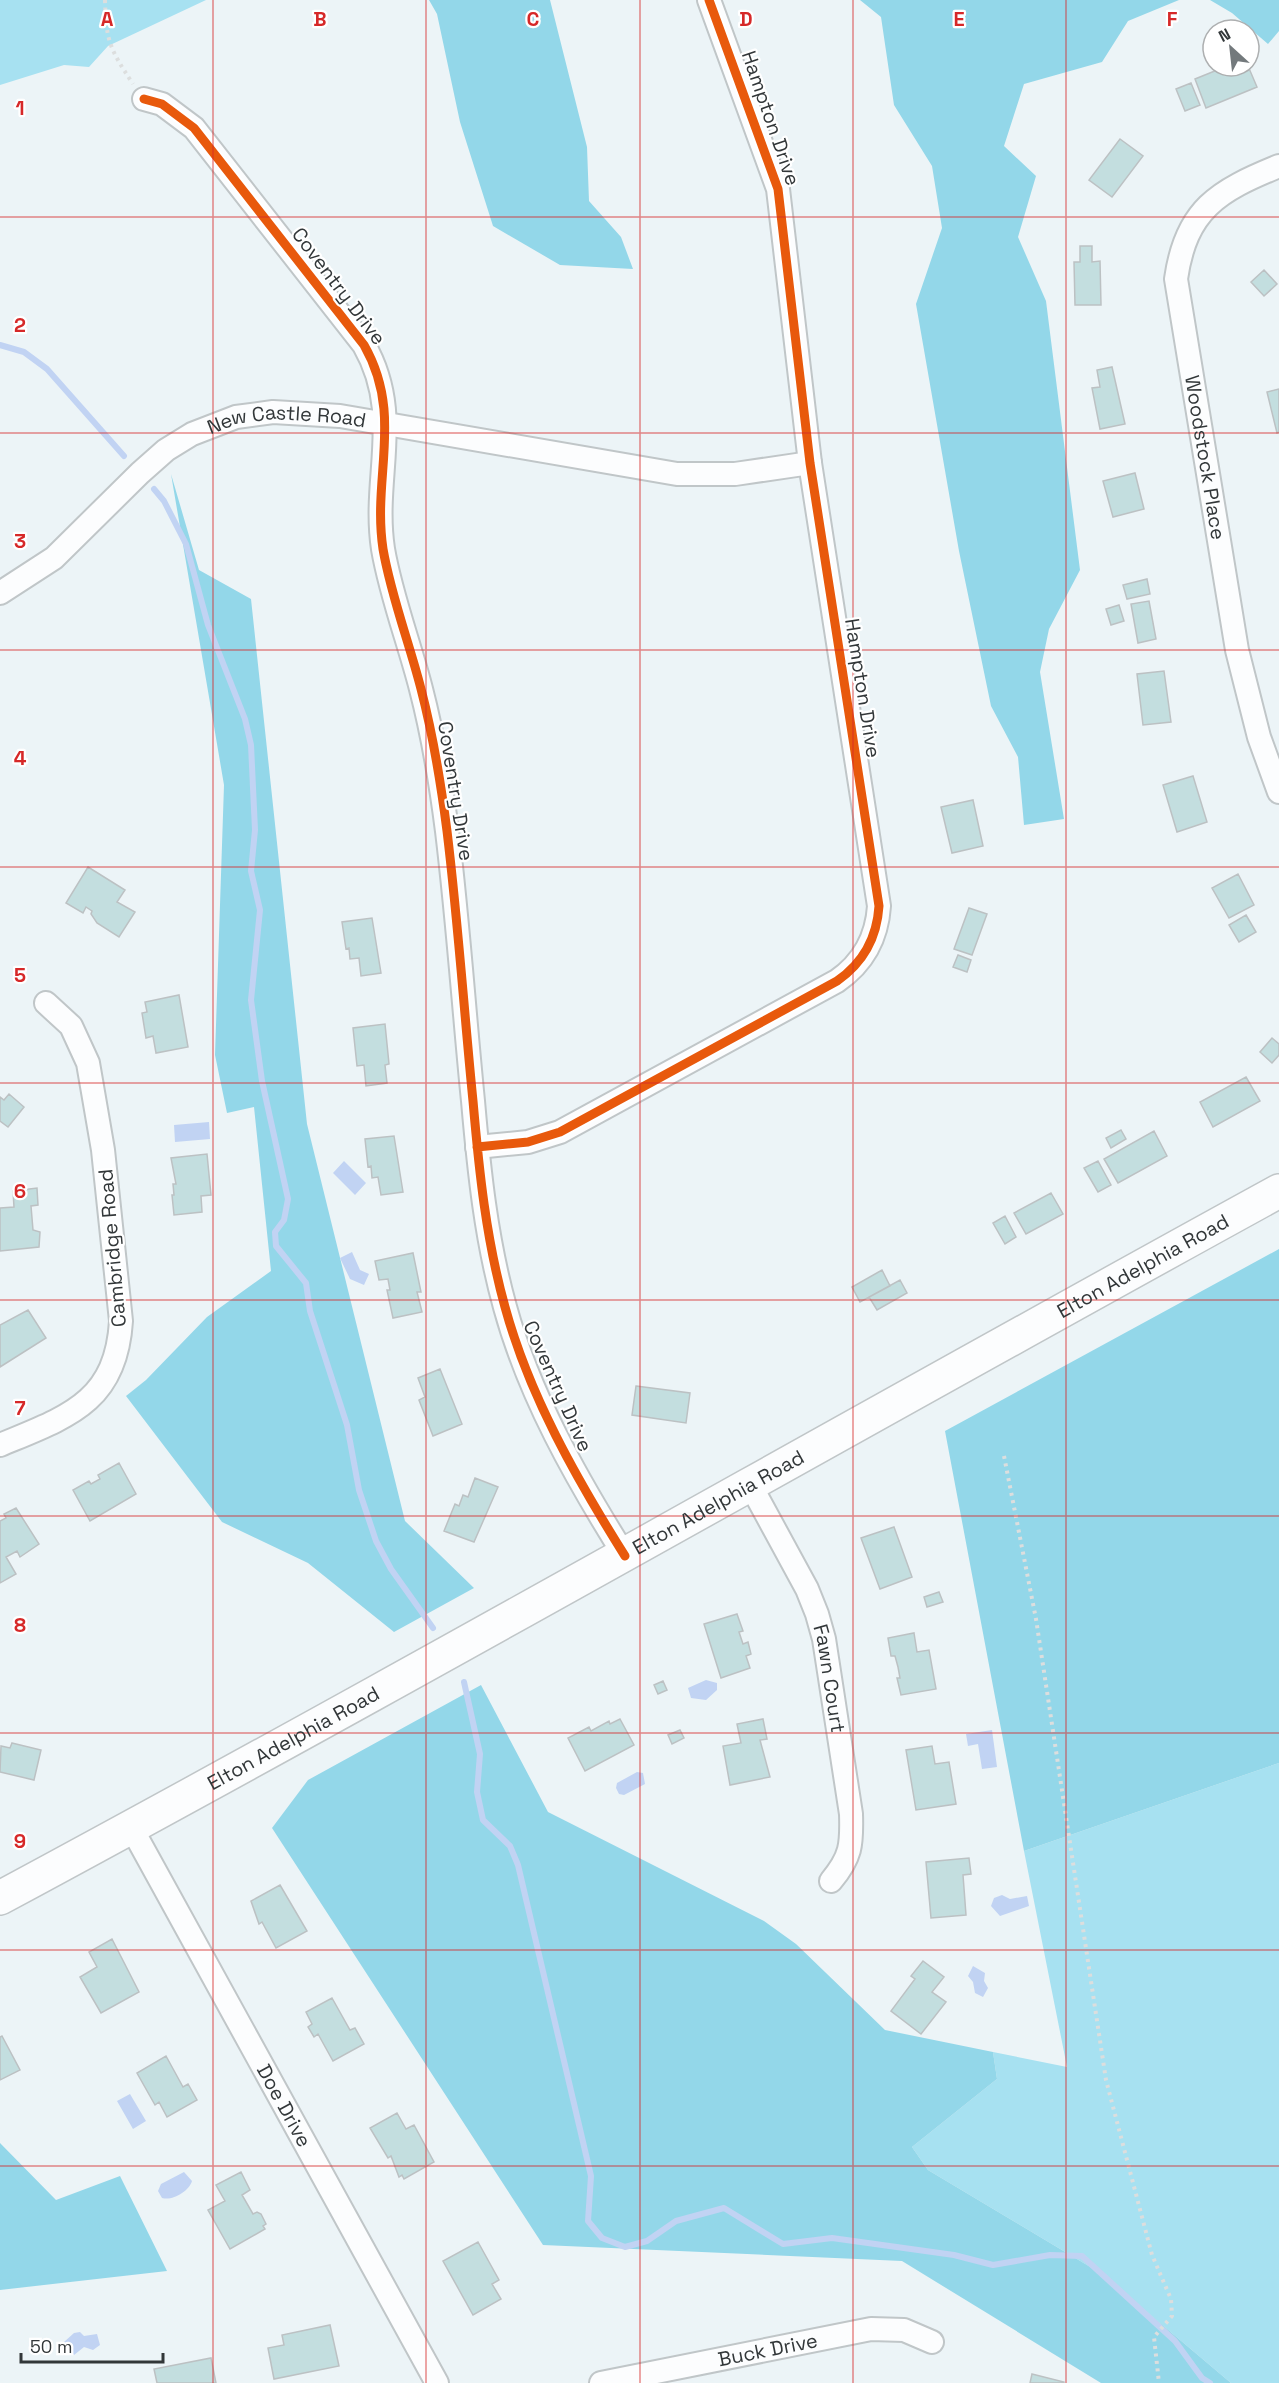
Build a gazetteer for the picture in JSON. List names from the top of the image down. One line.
{"streets":{"main road":["Elton Adelphia Road"],"street":["Hampton Drive","Coventry Drive","New Castle Road","Woodstock Place","Cambridge Road","Fawn Court","Doe Drive","Buck Drive"]},"crossings":[["Hampton Drive","Coventry Drive"],["Hampton Drive","New Castle Road"],["Coventry Drive","New Castle Road"],["Coventry Drive","Elton Adelphia Road"],["Elton Adelphia Road","Fawn Court"],["Elton Adelphia Road","Doe Drive"]],"scale_bar":"50 m","north":"top left","grid":{"columns":["A","B","C","D","E","F"],"rows":["1","2","3","4","5","6","7","8","9"]}}
